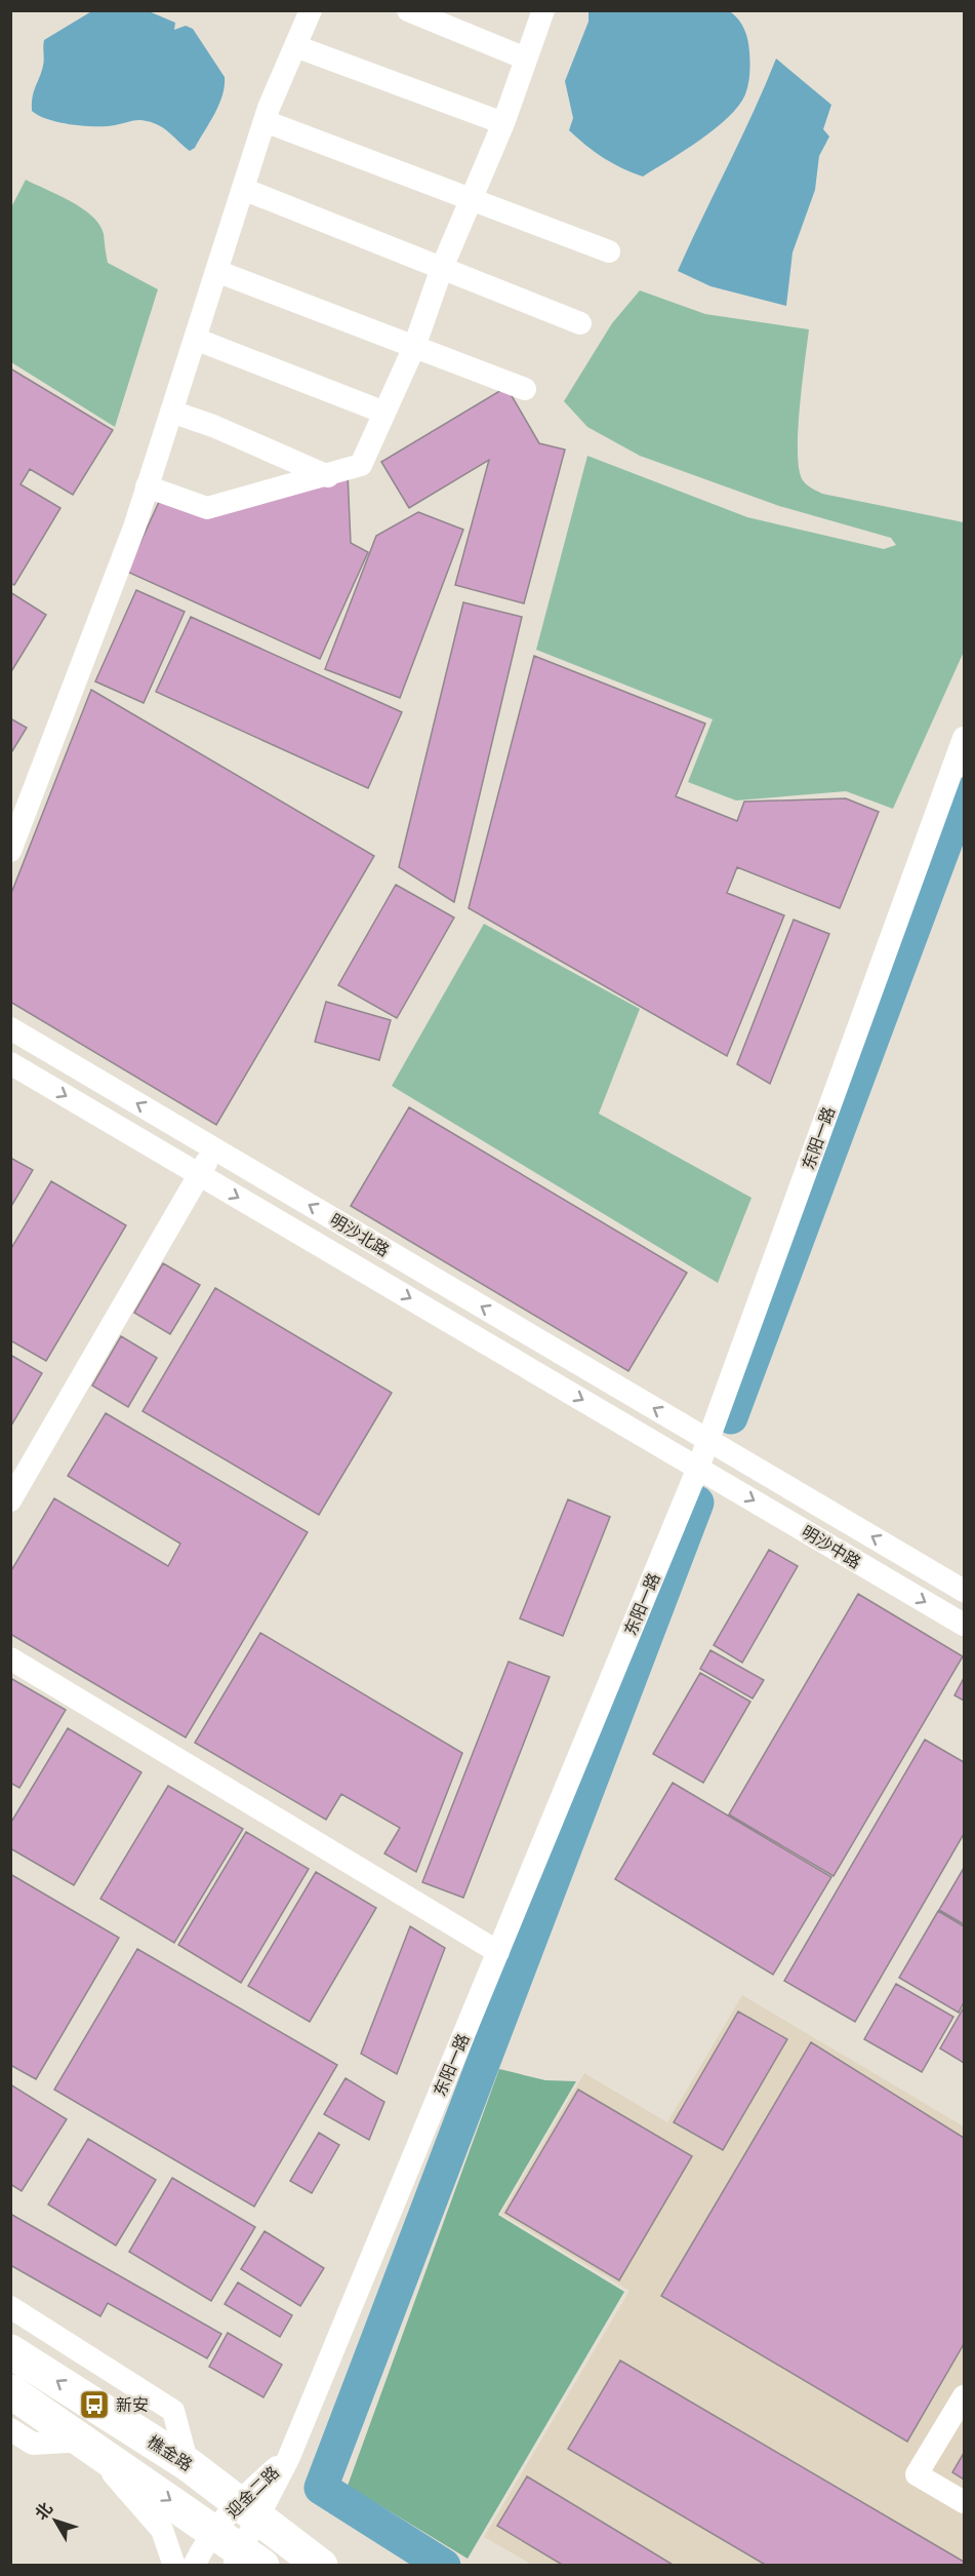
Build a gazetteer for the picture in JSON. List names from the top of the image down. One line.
{"streets":{"highway":["樵金路"],"street":["东阳一路","明沙北路","明沙中路","迎金二路"]},"crossings":[["东阳一路","明沙北路"],["东阳一路","明沙中路"],["东阳一路","迎金二路"],["明沙北路","明沙中路"],["樵金路","迎金二路"]],"places":{"bus stop":["新安"]},"north":"top left"}
